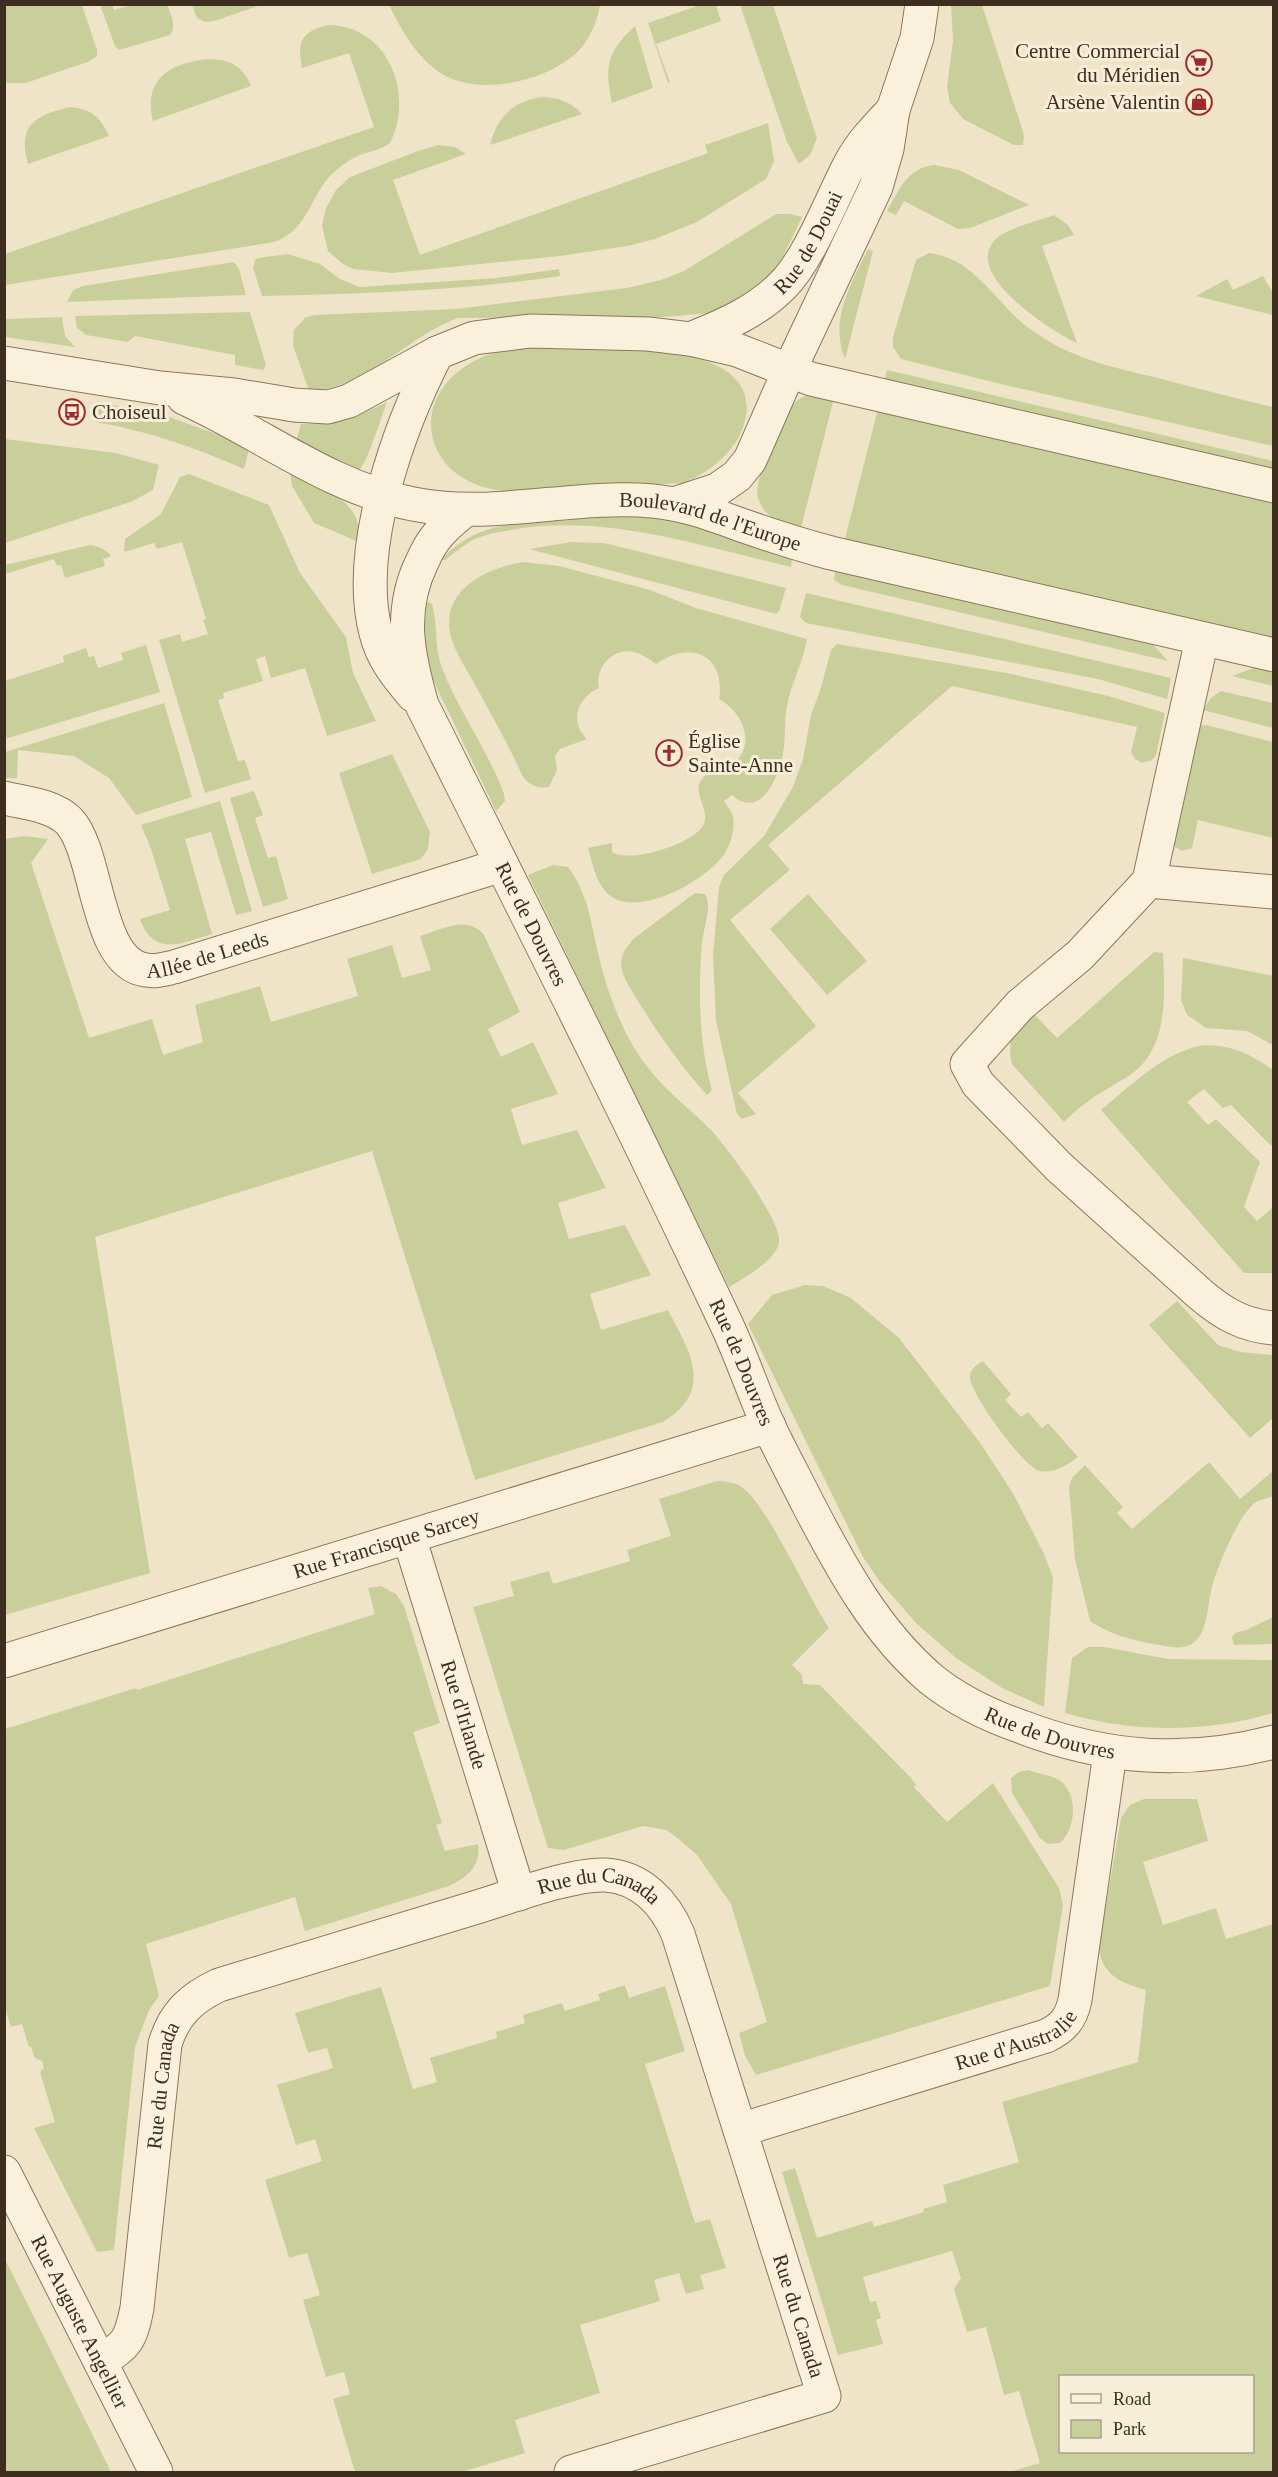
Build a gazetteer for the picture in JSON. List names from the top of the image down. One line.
{"streets":{"street":["Rue de Douai","Boulevard de l'Europe","Rue de Douvres","Allée de Leeds","Rue Francisque Sarcey","Rue d'Irlande","Rue du Canada","Rue d'Australie","Rue Auguste Angellier"]},"crossings":[["Rue de Douai","Boulevard de l'Europe"],["Boulevard de l'Europe","Rue de Douvres"],["Rue de Douvres","Allée de Leeds"],["Rue de Douvres","Rue Francisque Sarcey"],["Rue de Douvres","Rue d'Australie"],["Rue Francisque Sarcey","Rue d'Irlande"],["Rue d'Irlande","Rue du Canada"],["Rue du Canada","Rue d'Australie"],["Rue du Canada","Rue Auguste Angellier"]],"places":{"supermarket":["Centre Commercial du Méridien"],"shop":["Arsène Valentin"],"bus stop":["Choiseul"],"church":["Église Sainte-Anne"]},"legend":["Road","Park"]}
